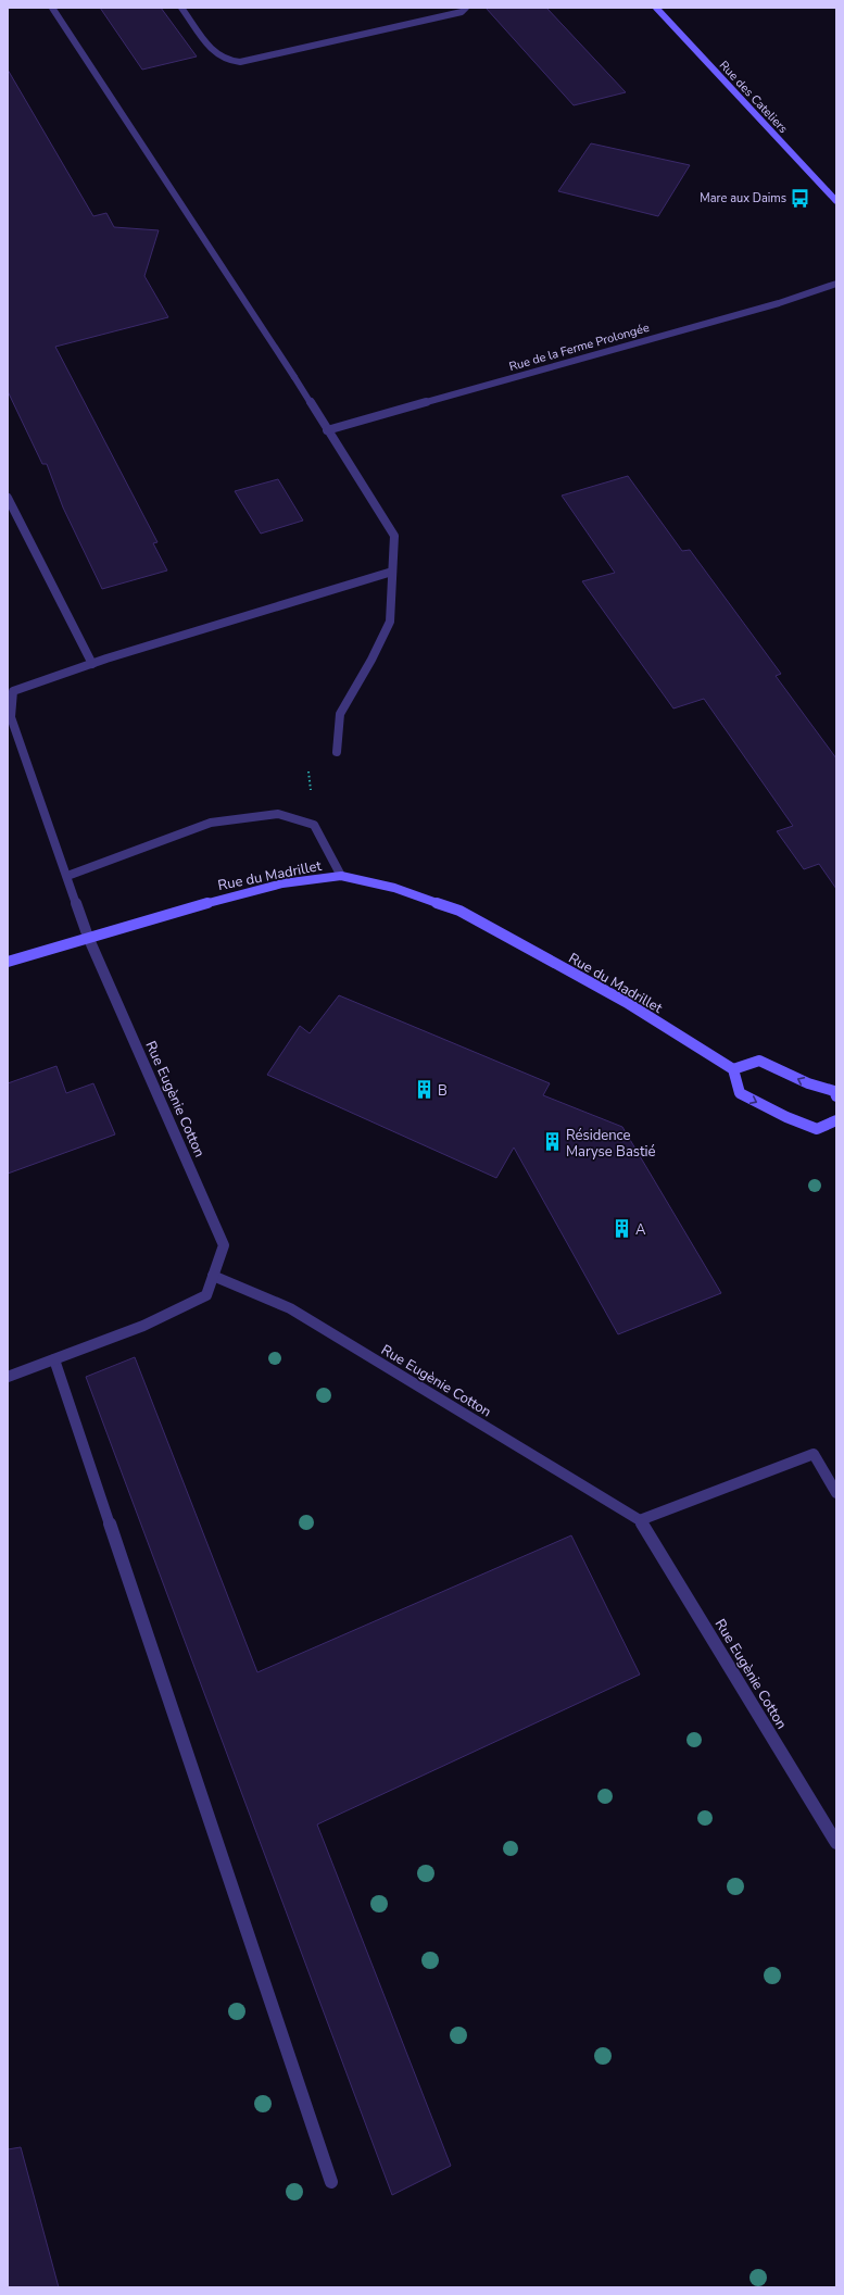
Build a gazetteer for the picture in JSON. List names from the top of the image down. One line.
{"streets":{"street":["Rue des Cateliers","Rue de la Ferme Prolongée","Rue du Madrillet","Rue Eugènie Cotton"]},"crossings":[["Rue du Madrillet","Rue Eugènie Cotton"]],"places":{"bus stop":["Mare aux Daims"],"building":["B","Résidence Maryse Bastié","A"]}}
